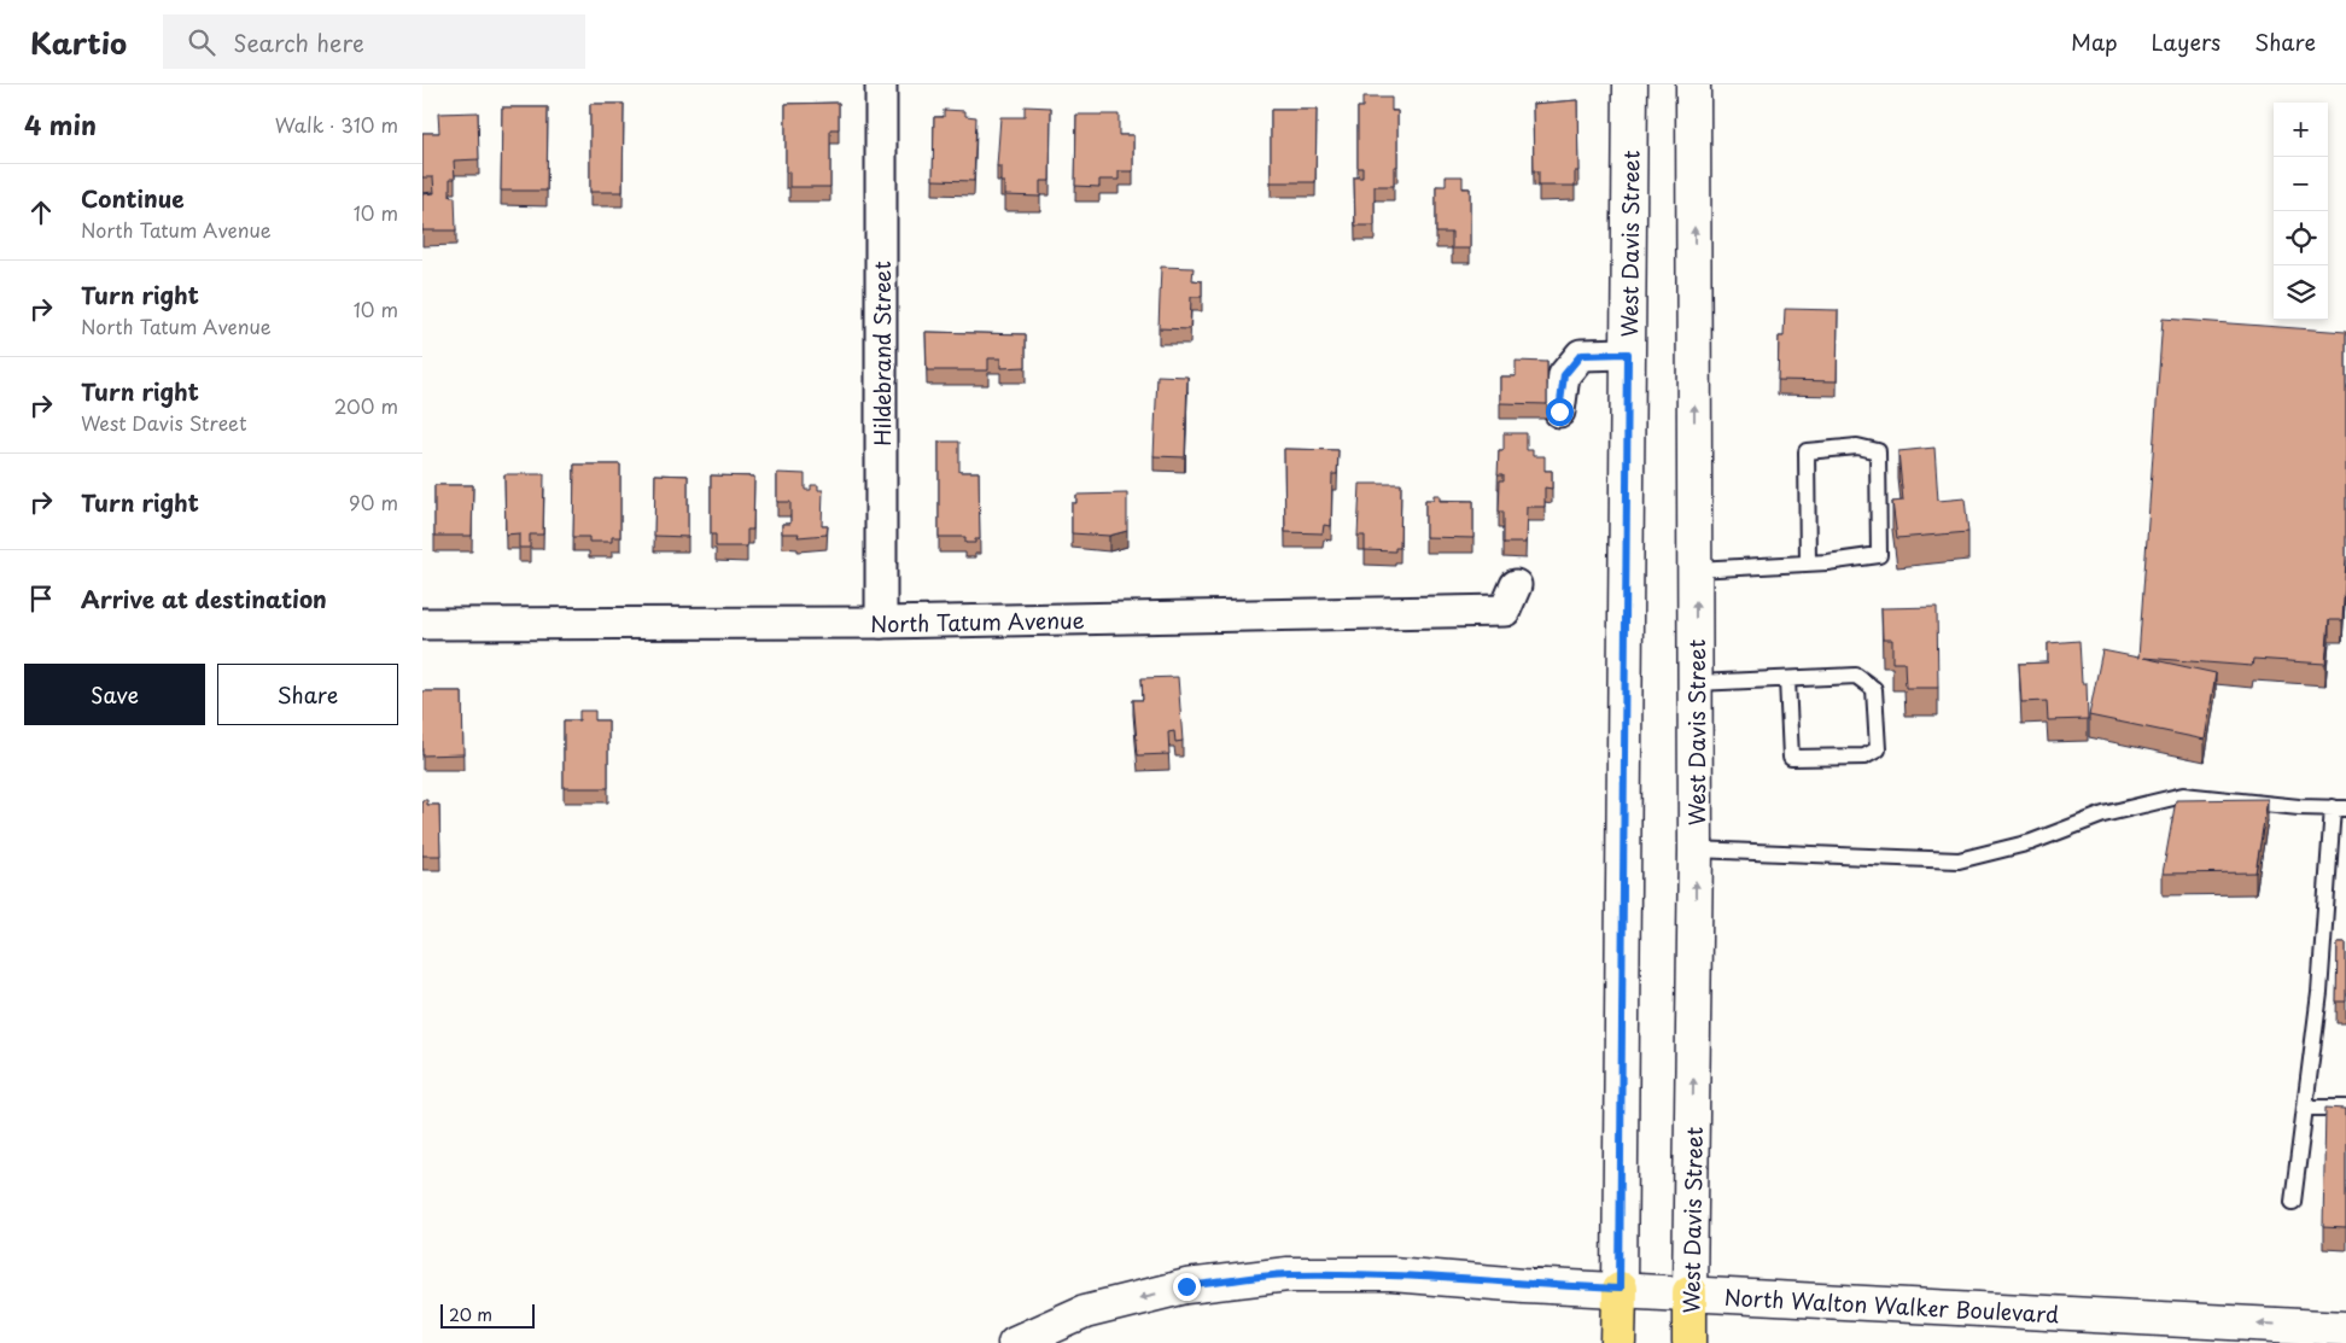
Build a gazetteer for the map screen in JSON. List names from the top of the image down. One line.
{"streets":{"main road":["West Davis Street","North Walton Walker Boulevard"],"street":["Hildebrand Street","North Tatum Avenue"]},"crossings":[["West Davis Street","North Walton Walker Boulevard"],["Hildebrand Street","North Tatum Avenue"]],"one_way":["North Walton Walker Boulevard"],"scale_bar":"20 m","page":{"header":"Kartio","search":"Search here","nav":["Map","Layers","Share"],"heading":["4 min","Walk · 310 m"],"map_buttons":["+","−"],"list":[["Continue","North Tatum Avenue","10 m"],["Turn right","North Tatum Avenue","10 m"],["Turn right","West Davis Street","200 m"],["Turn right","90 m"],"Arrive at destination"],"buttons":["Save","Share"],"scale":"20 m"}}
